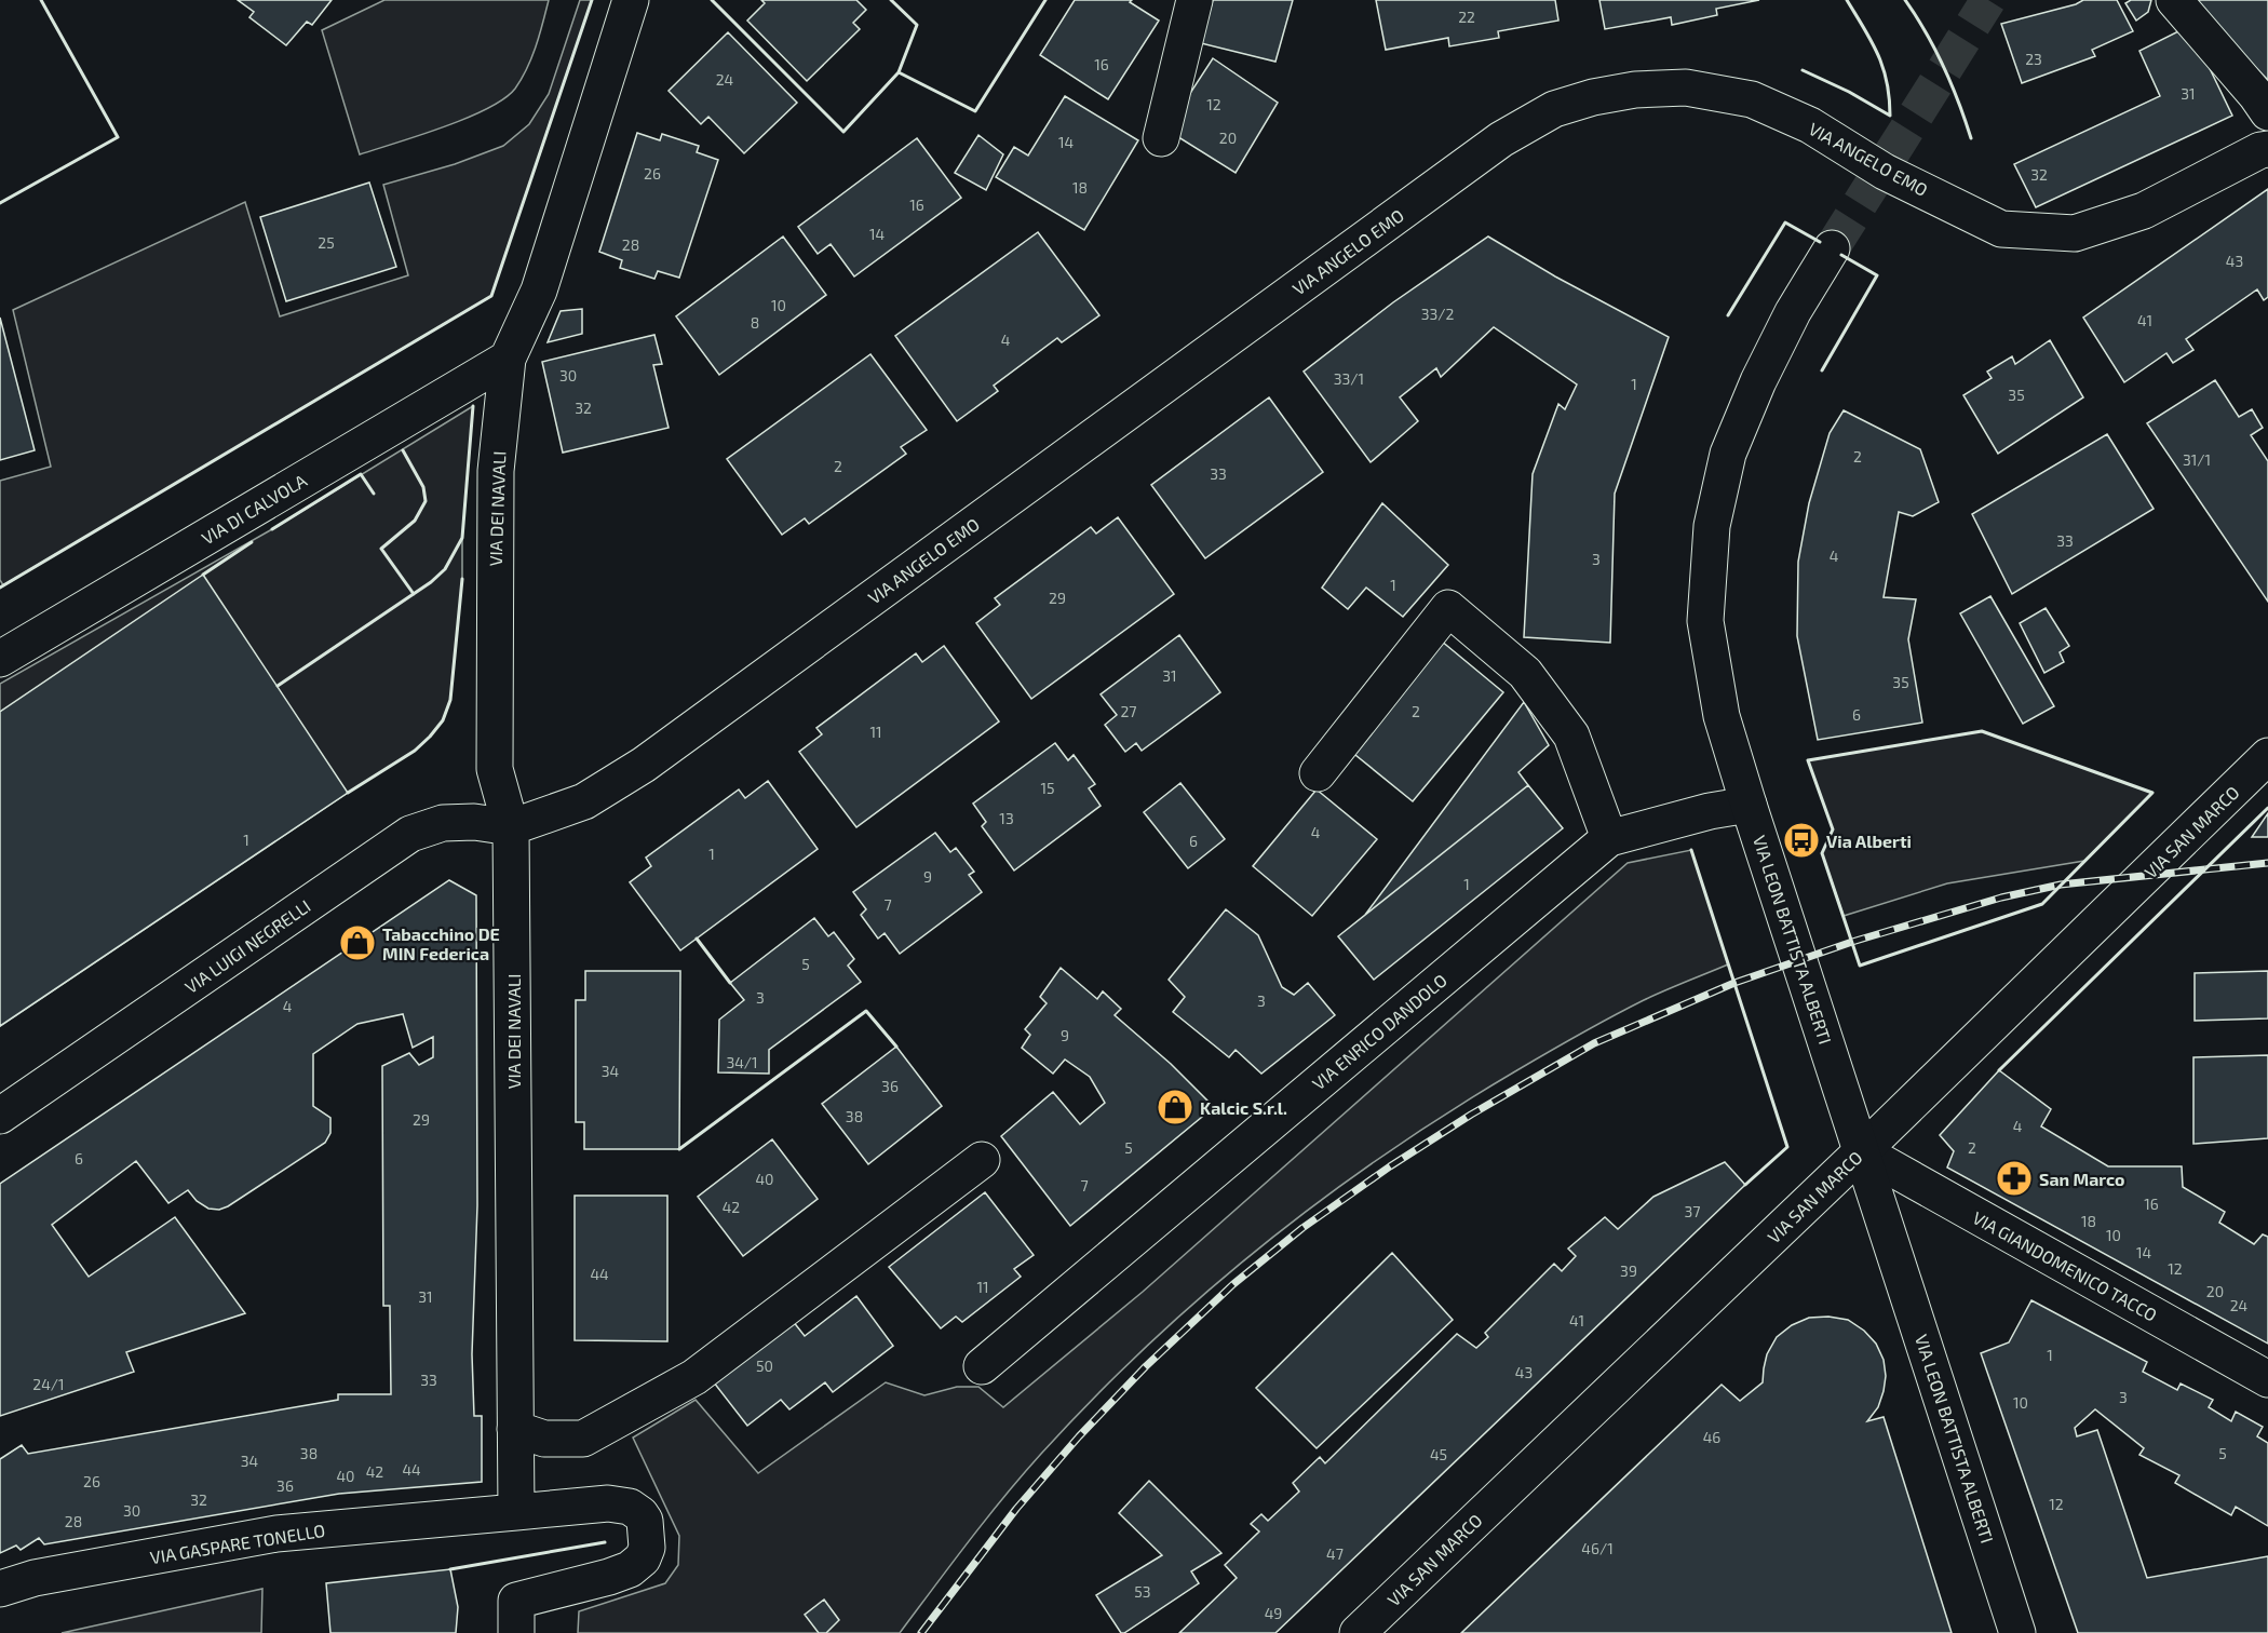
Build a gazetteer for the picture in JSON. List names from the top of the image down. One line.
{"streets":{"street":["VIA ANGELO EMO","VIA DI CALVOLA","VIA DEI NAVALI","VIA SAN MARCO","VIA LEON BATTISTA ALBERTI","VIA LUIGI NEGRELLI","VIA ENRICO DANDOLO","VIA GIANDOMENICO TACCO","VIA GASPARE TONELLO"]},"crossings":[["VIA ANGELO EMO","VIA DEI NAVALI"],["VIA ANGELO EMO","VIA LUIGI NEGRELLI"],["VIA DI CALVOLA","VIA DEI NAVALI"],["VIA DEI NAVALI","VIA LUIGI NEGRELLI"],["VIA DEI NAVALI","VIA GASPARE TONELLO"],["VIA SAN MARCO","VIA LEON BATTISTA ALBERTI"],["VIA SAN MARCO","VIA GIANDOMENICO TACCO"],["VIA LEON BATTISTA ALBERTI","VIA ENRICO DANDOLO"],["VIA LEON BATTISTA ALBERTI","VIA GIANDOMENICO TACCO"]],"places":{"bus stop":["Via Alberti"],"shop":["Tabacchino DE MIN Federica","Kalcic S.r.l."],"pharmacy":["San Marco"]},"house_numbers":["22","23","16","24","31","12","20","14","26","32","18","16","14","25","28","43","10","33/2","41","8","4","30","33/1","1","35","32","2","31/1","2","33","33","4","3","1","29","31","35","27","2","6","11","15","13","4","1","6","1","9","1","7","5","3","3","4","9","34/1","34","36","38","29","4","5","2","6","40","7","16","42","37","18","10","14","12","39","44","11","20","31","24","41","1","50","43","33","24/1","3","10","46","38","5","45","34","44","42","40","26","36","32","12","30","28","46/1","47","53","49"]}
